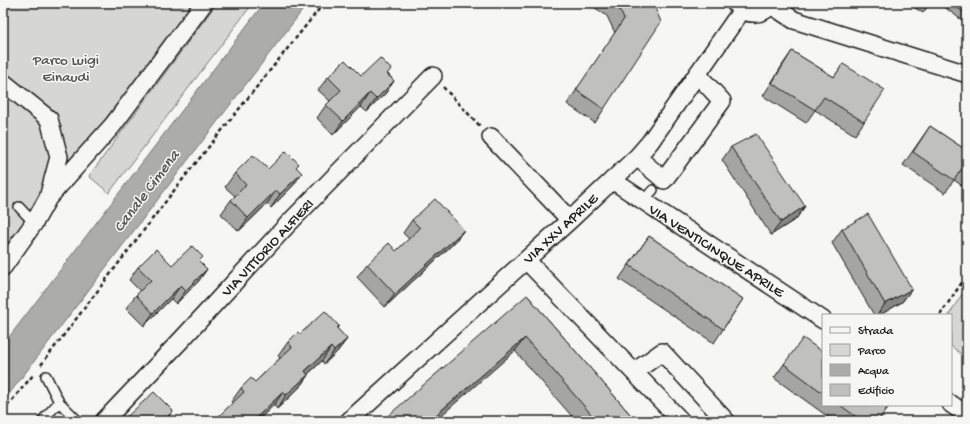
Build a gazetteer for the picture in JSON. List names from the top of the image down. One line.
{"streets":{"street":["VIA XXV APRILE","VIA VITTORIO ALFIERI","VIA VENTICINQUE APRILE"]},"crossings":[["VIA XXV APRILE","VIA VENTICINQUE APRILE"]],"water":["Canale Cimena"],"parks":["Parco Luigi Einaudi"],"legend":["Strada","Parco","Acqua","Edificio"]}
